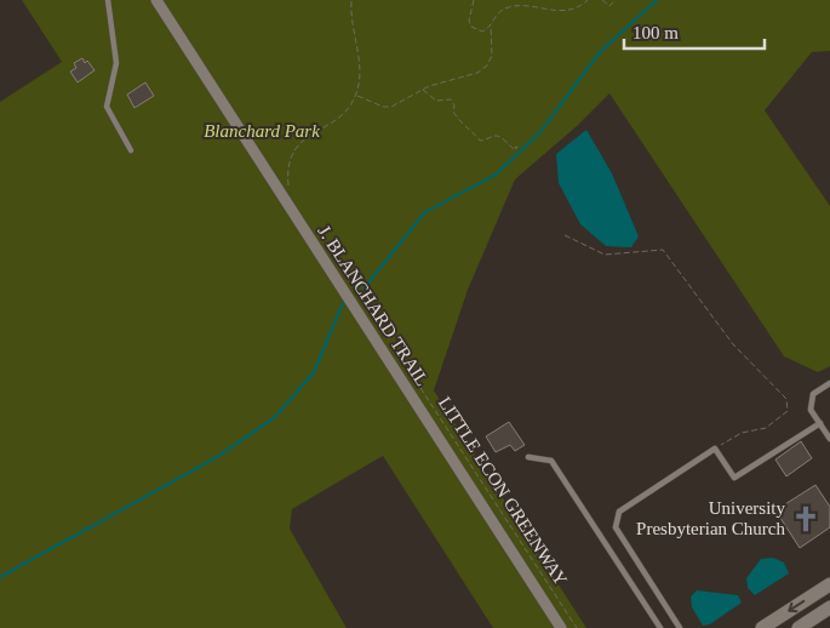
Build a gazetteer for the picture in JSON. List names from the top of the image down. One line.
{"streets":{"street":["J. BLANCHARD TRAIL"],"path":["LITTLE ECON GREENWAY"]},"parks":["Blanchard Park"],"places":{"church":["University Presbyterian Church"]},"scale_bar":"100 m"}
